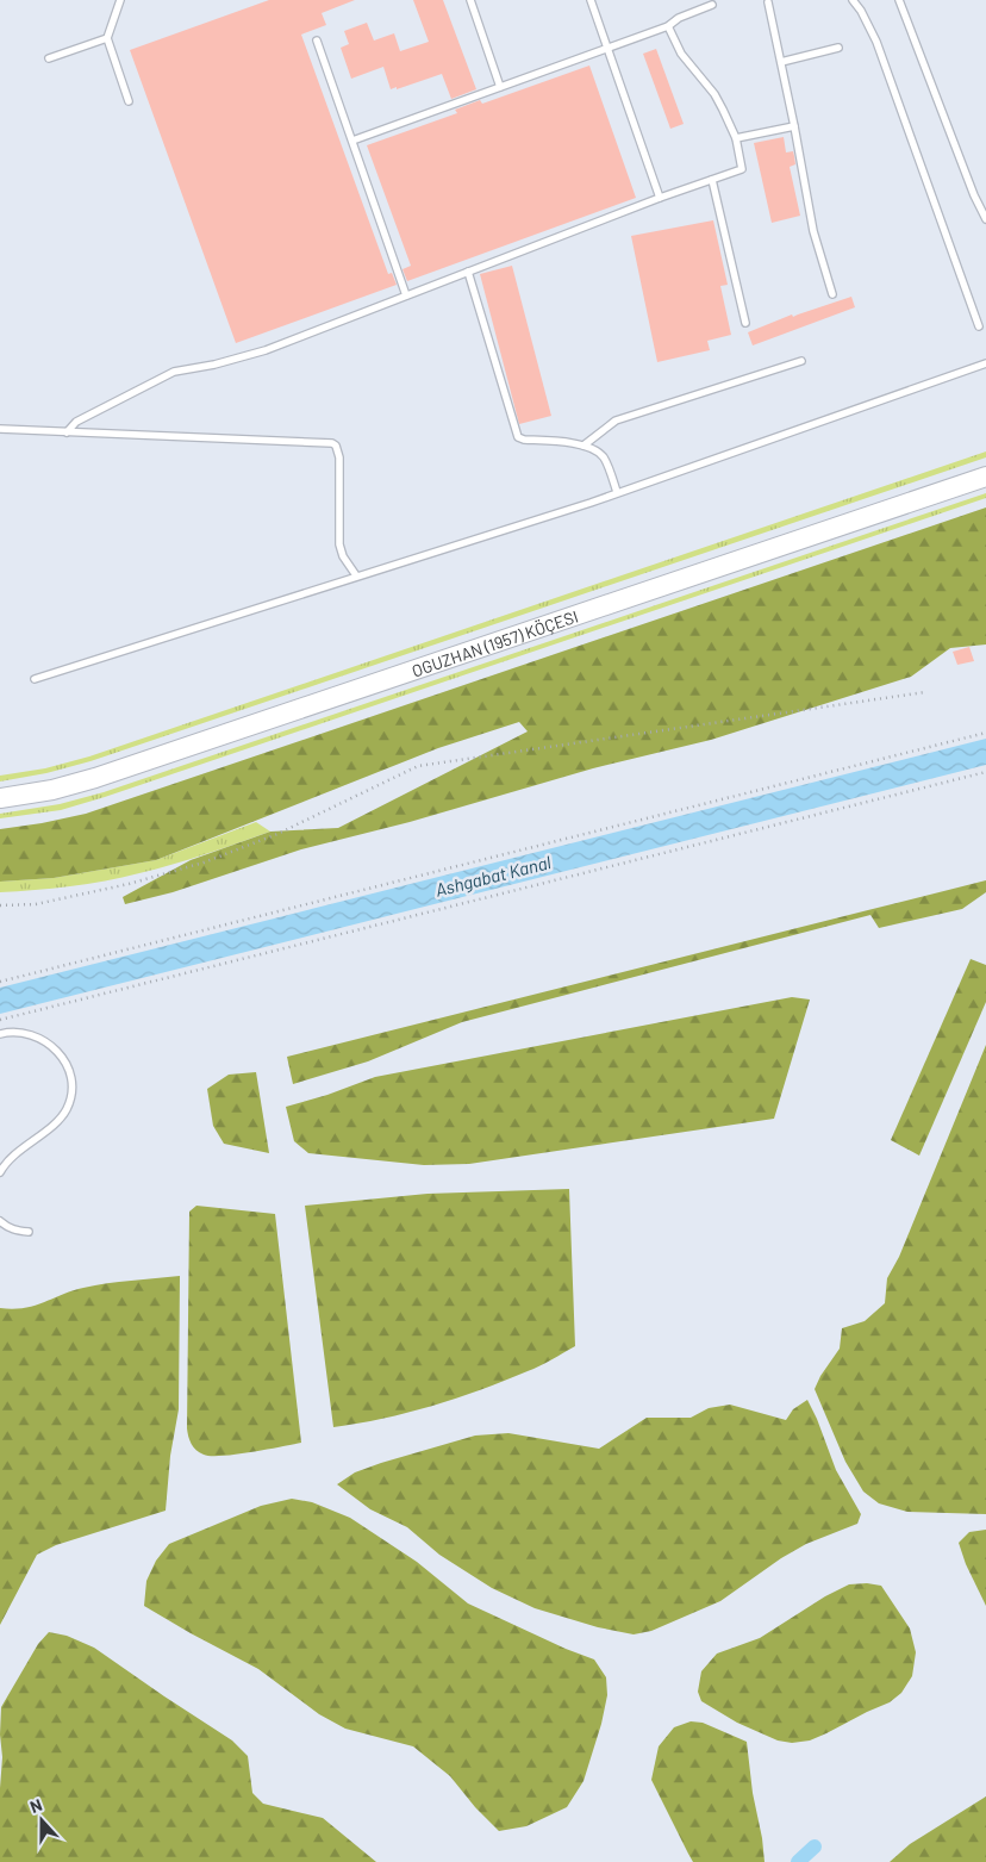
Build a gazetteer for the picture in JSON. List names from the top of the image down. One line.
{"streets":{"main road":["OGUZHAN (1957) KÖÇESI"]},"water":["Ashgabat Kanal"],"north":"top"}
